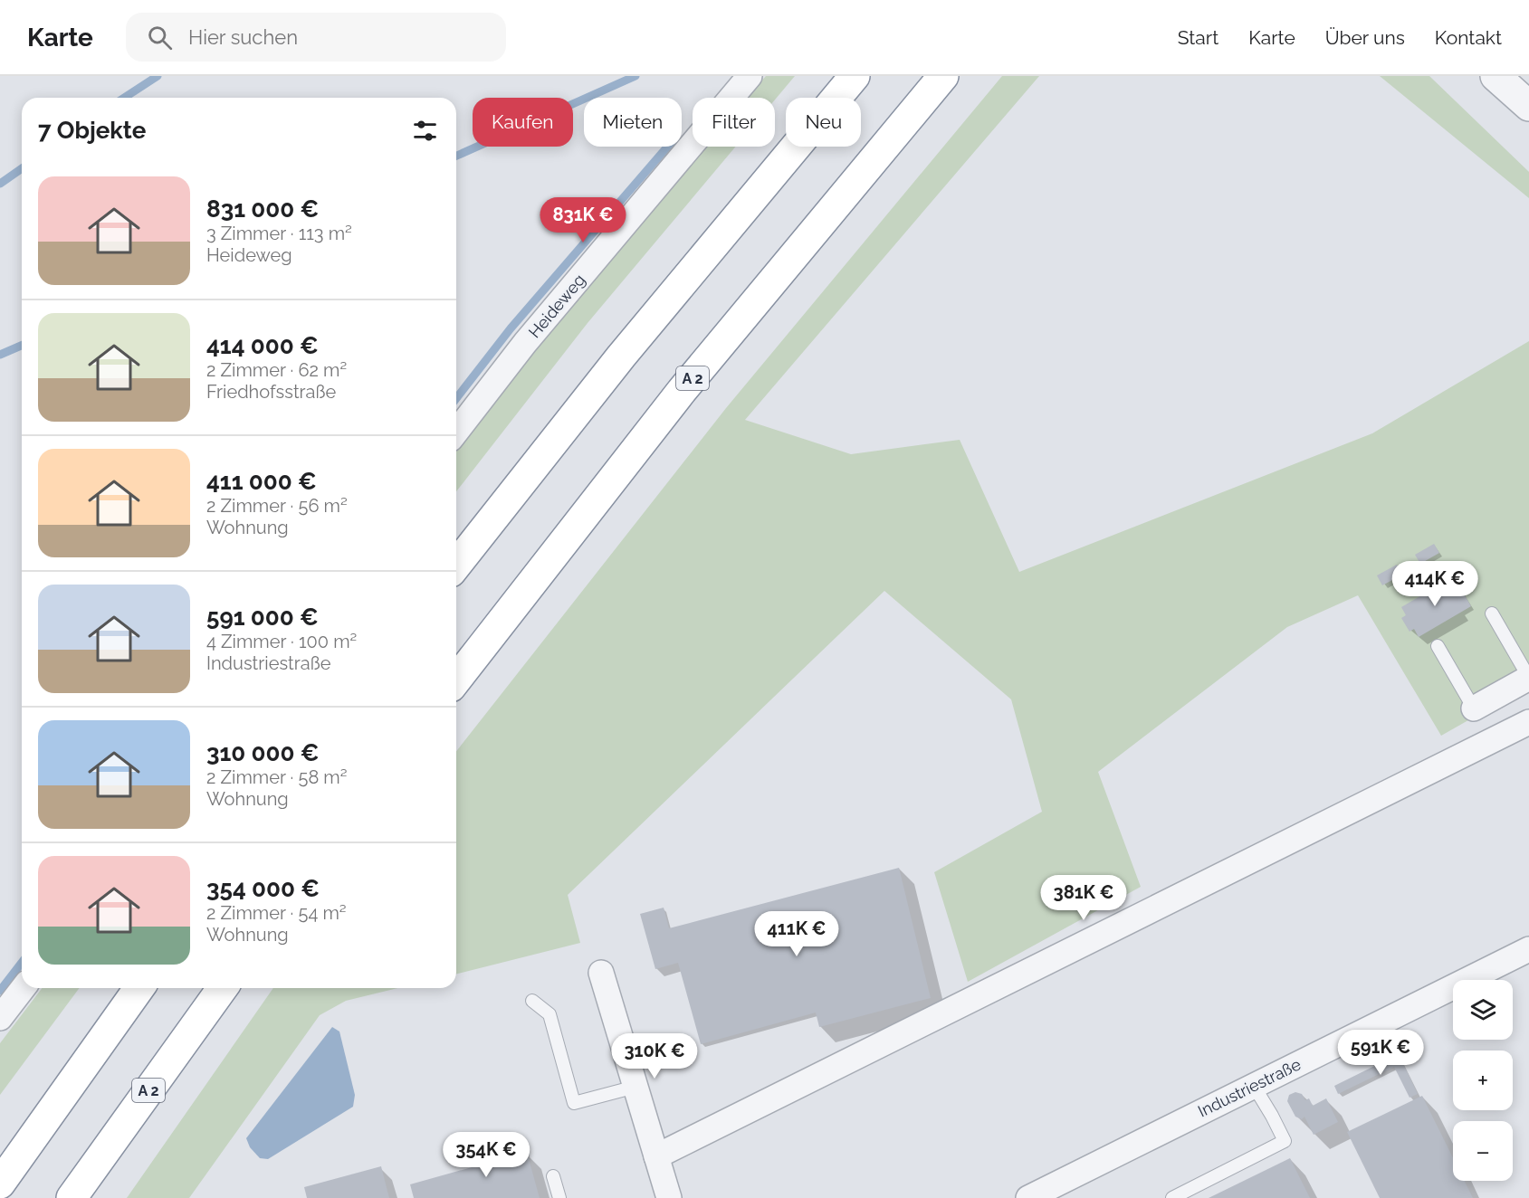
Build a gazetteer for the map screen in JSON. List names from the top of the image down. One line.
{"streets":{"highway":["A 2"],"street":["Heideweg","Industriestraße"]},"page":{"header":"Karte","search":"Hier suchen","nav":["Start","Karte","Über uns","Kontakt"],"chip":["Kaufen","Mieten","Filter","Neu"],"heading":"7 Objekte","list":[{"name":"831 000 €","note":"3 Zimmer · 113 m² · Heideweg"},{"name":"414 000 €","note":"2 Zimmer · 62 m² · Friedhofsstraße"},{"name":"411 000 €","note":"2 Zimmer · 56 m² · Wohnung"},{"name":"591 000 €","note":"4 Zimmer · 100 m² · Industriestraße"},{"name":"310 000 €","note":"2 Zimmer · 58 m² · Wohnung"},{"name":"354 000 €","note":"2 Zimmer · 54 m² · Wohnung"}],"price":["831K €","414K €","381K €","411K €","591K €","310K €","354K €"],"map_buttons":["+","−"]}}
